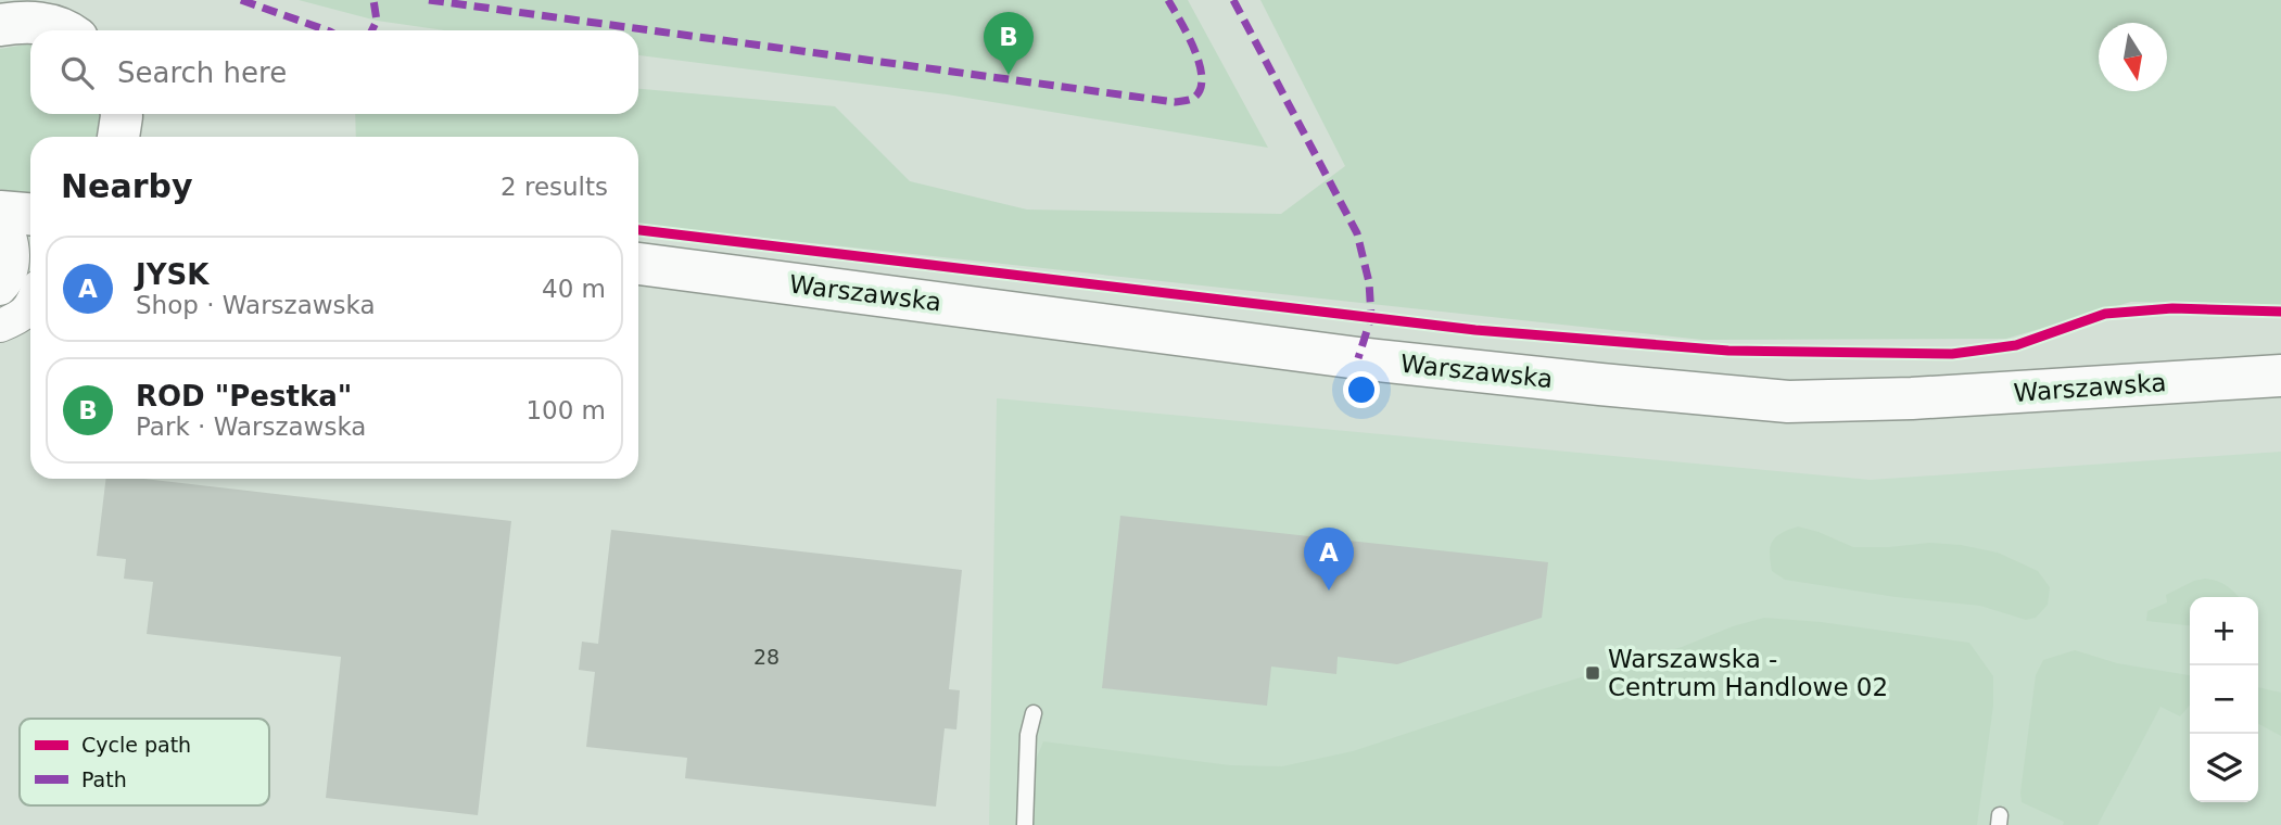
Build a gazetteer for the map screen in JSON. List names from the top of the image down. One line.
{"streets":{"main road":["Warszawska"]},"places":{"transit":["Warszawska - Centrum Handlowe 02"]},"house_numbers":["28"],"legend":["Cycle path","Path"],"north":"bottom","page":{"pins":["B","A"],"search":"Search here","heading":["Nearby","2 results"],"list":[{"mark":"A","name":"JYSK","note":"Shop · Warszawska","value":"40 m"},{"mark":"B","name":"ROD \"Pestka\"","note":"Park · Warszawska","value":"100 m"}],"map_buttons":["+","−"]}}
